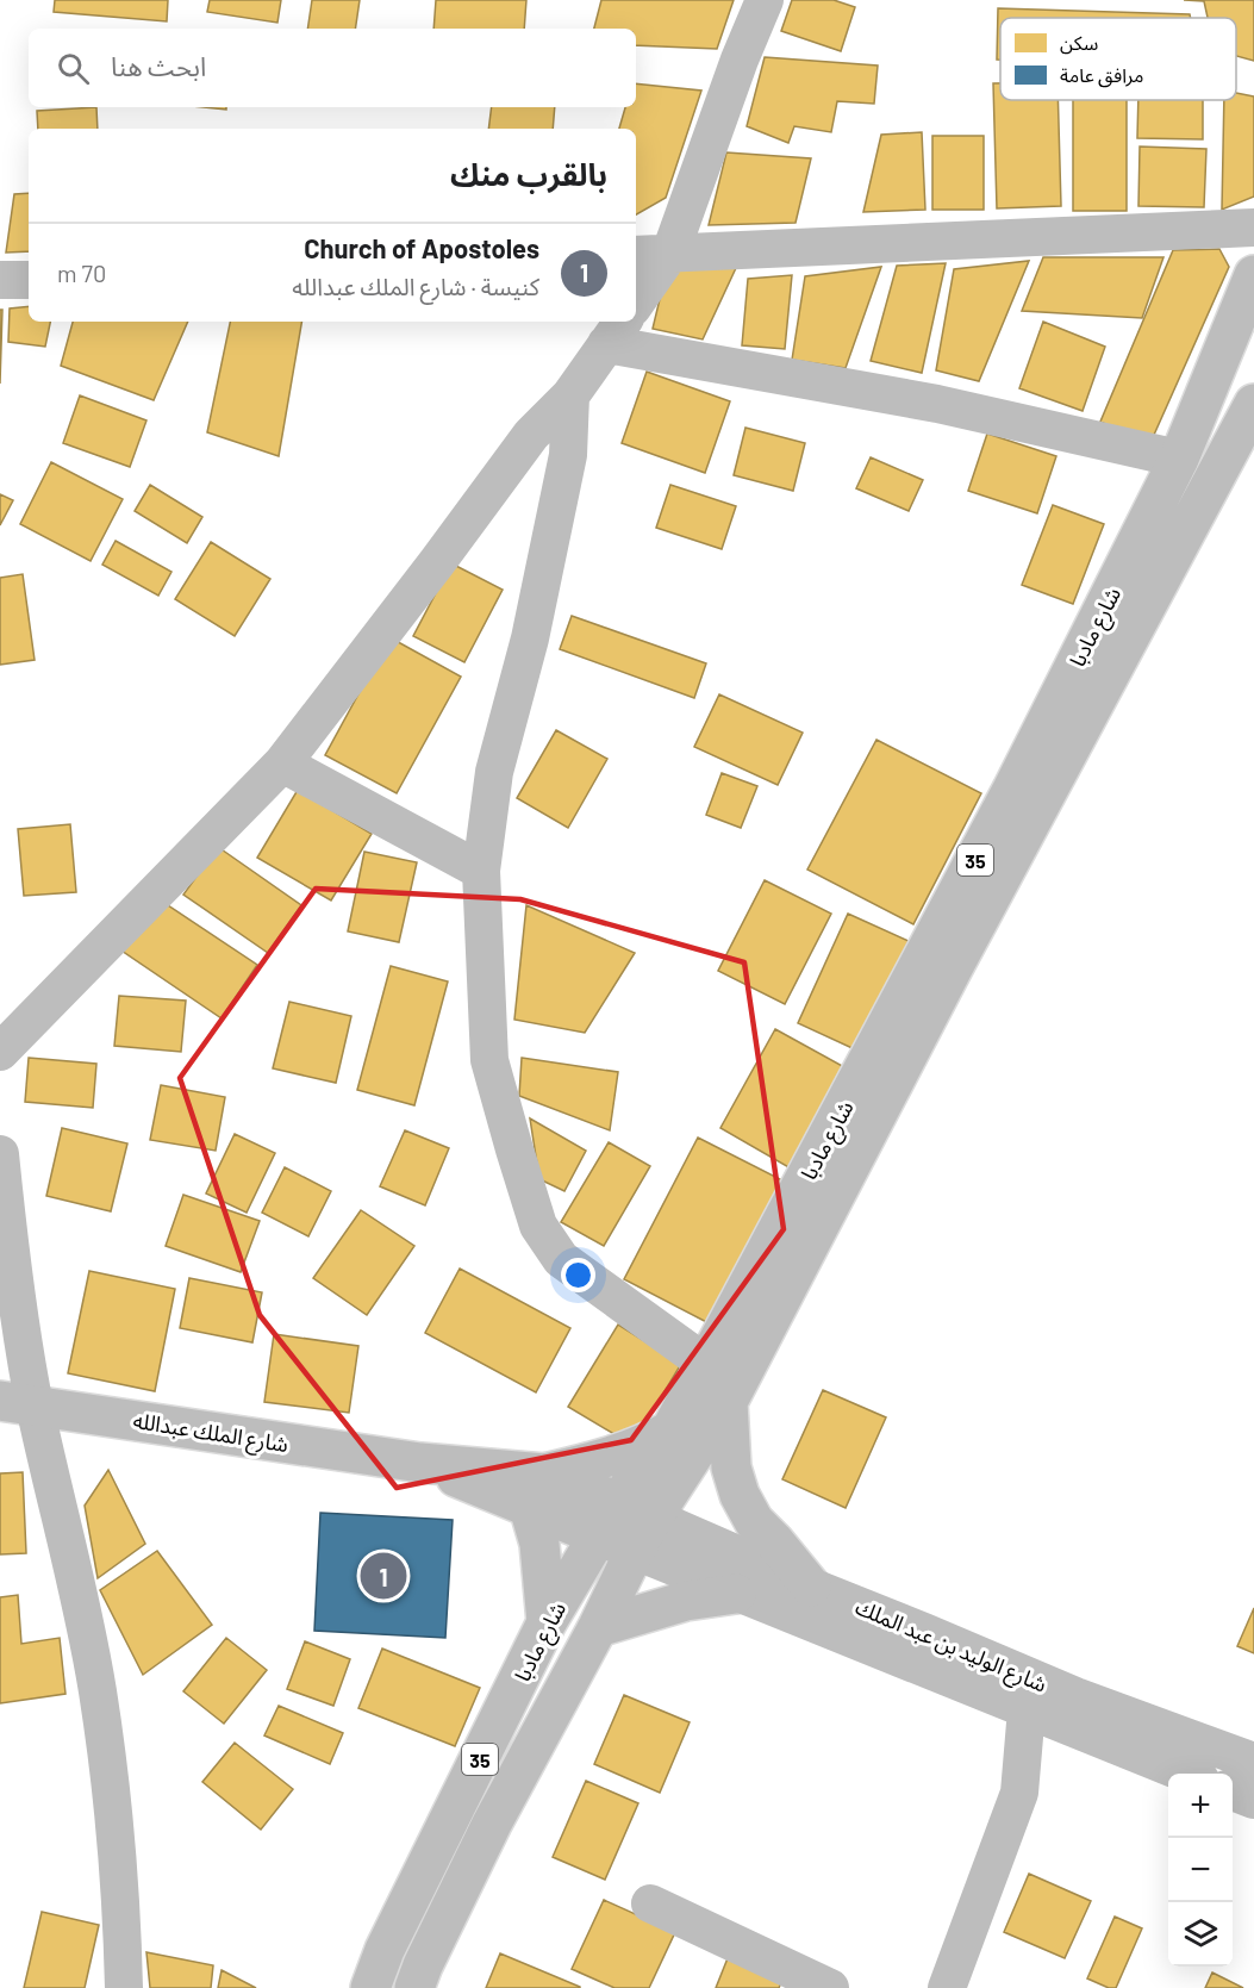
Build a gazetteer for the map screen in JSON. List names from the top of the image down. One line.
{"streets":{"main road":["شارع مادبا","35","شارع الملك عبدالله"],"street":["شارع الوليد بن عبد الملك"]},"crossings":[["شارع مادبا","شارع الملك عبدالله"],["شارع مادبا","شارع الوليد بن عبد الملك"],["شارع الملك عبدالله","شارع الوليد بن عبد الملك"]],"legend":["سكن","مرافق عامة"],"page":{"search":"ابحث هنا","heading":"بالقرب منك","list":[{"mark":"1","name":"Church of Apostoles","note":"كنيسة · شارع الملك عبدالله","value":"70 m"}],"pins":"1","map_buttons":["+","−"]}}
